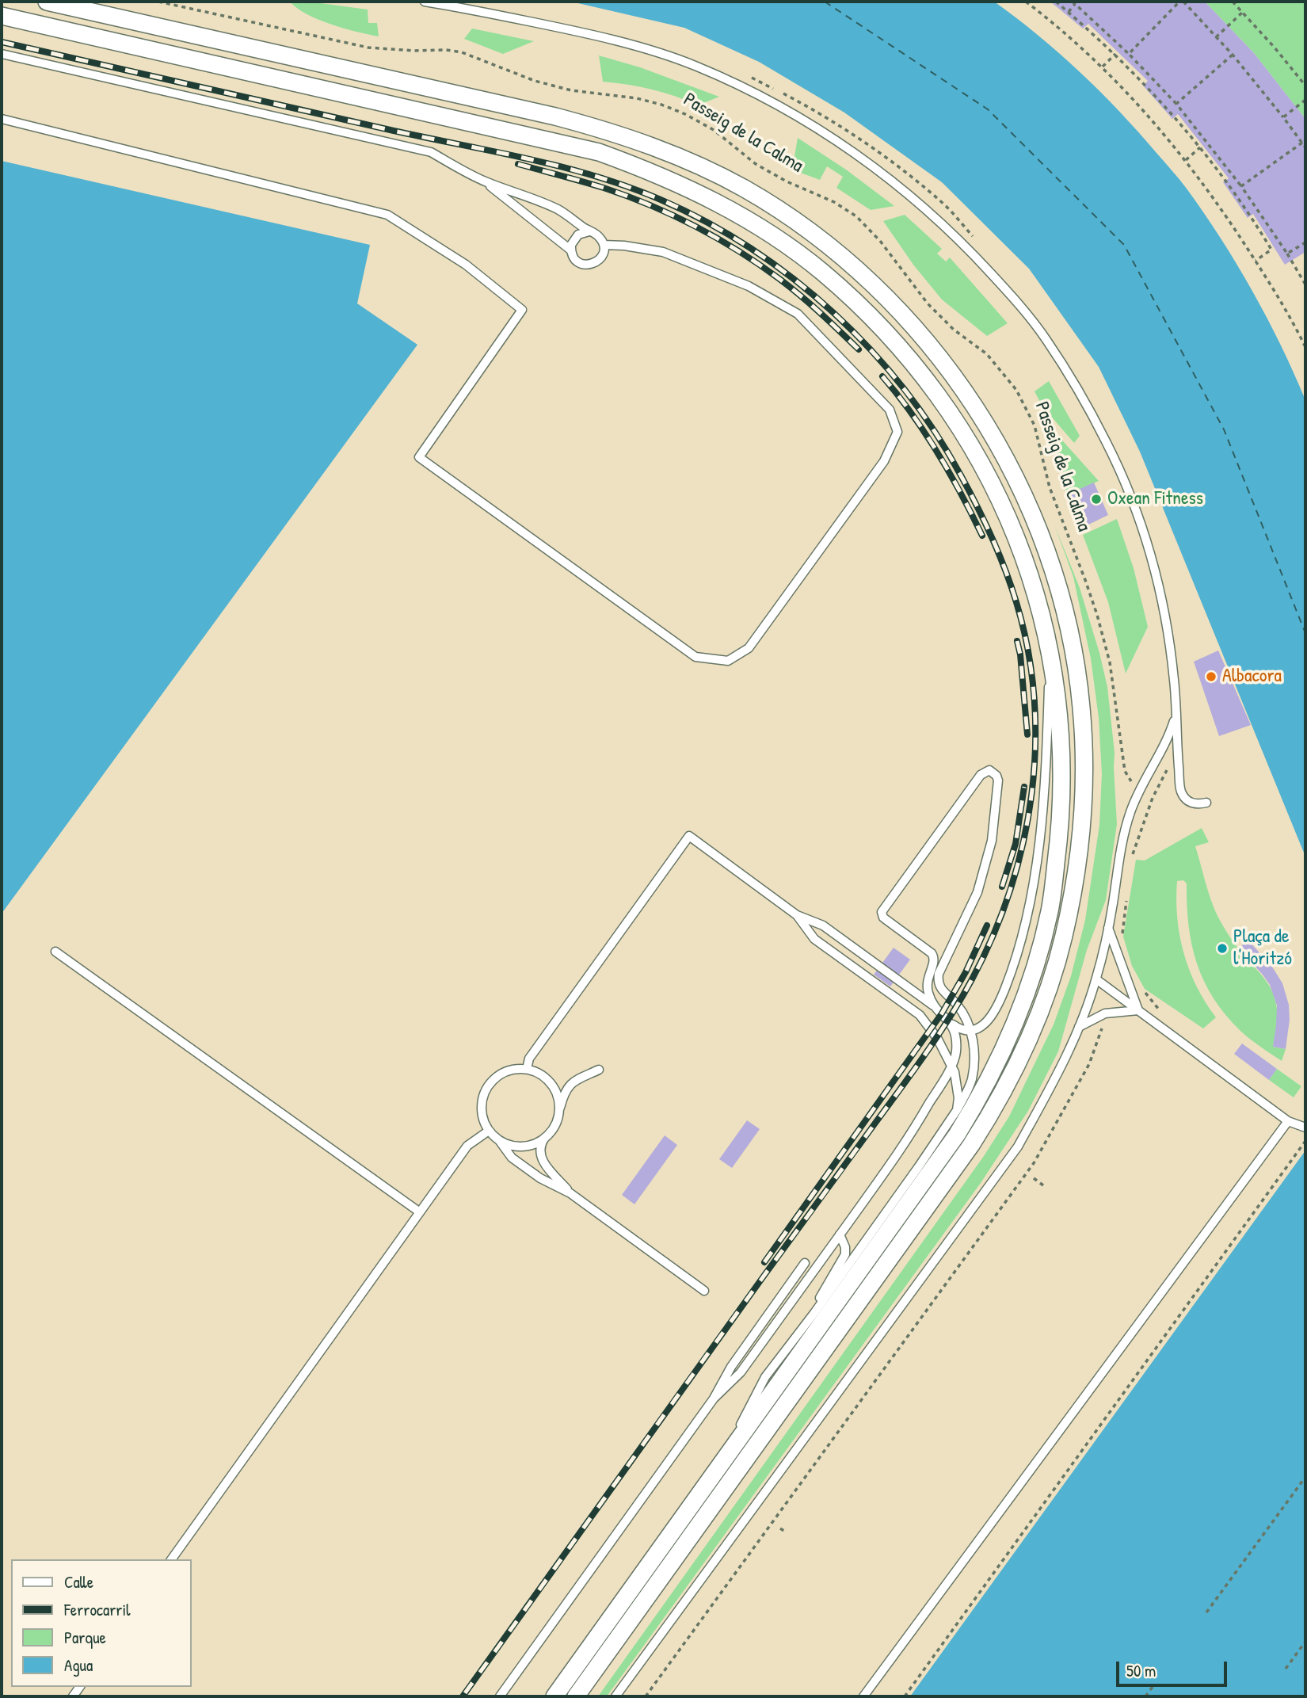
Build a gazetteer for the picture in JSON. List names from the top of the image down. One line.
{"streets":{"lane":["Passeig de la Calma"]},"places":["Oxean Fitness","Albacora","Plaça de l'Horitzó"],"legend":["Calle","Ferrocarril","Parque","Agua"],"scale_bar":"50 m"}
